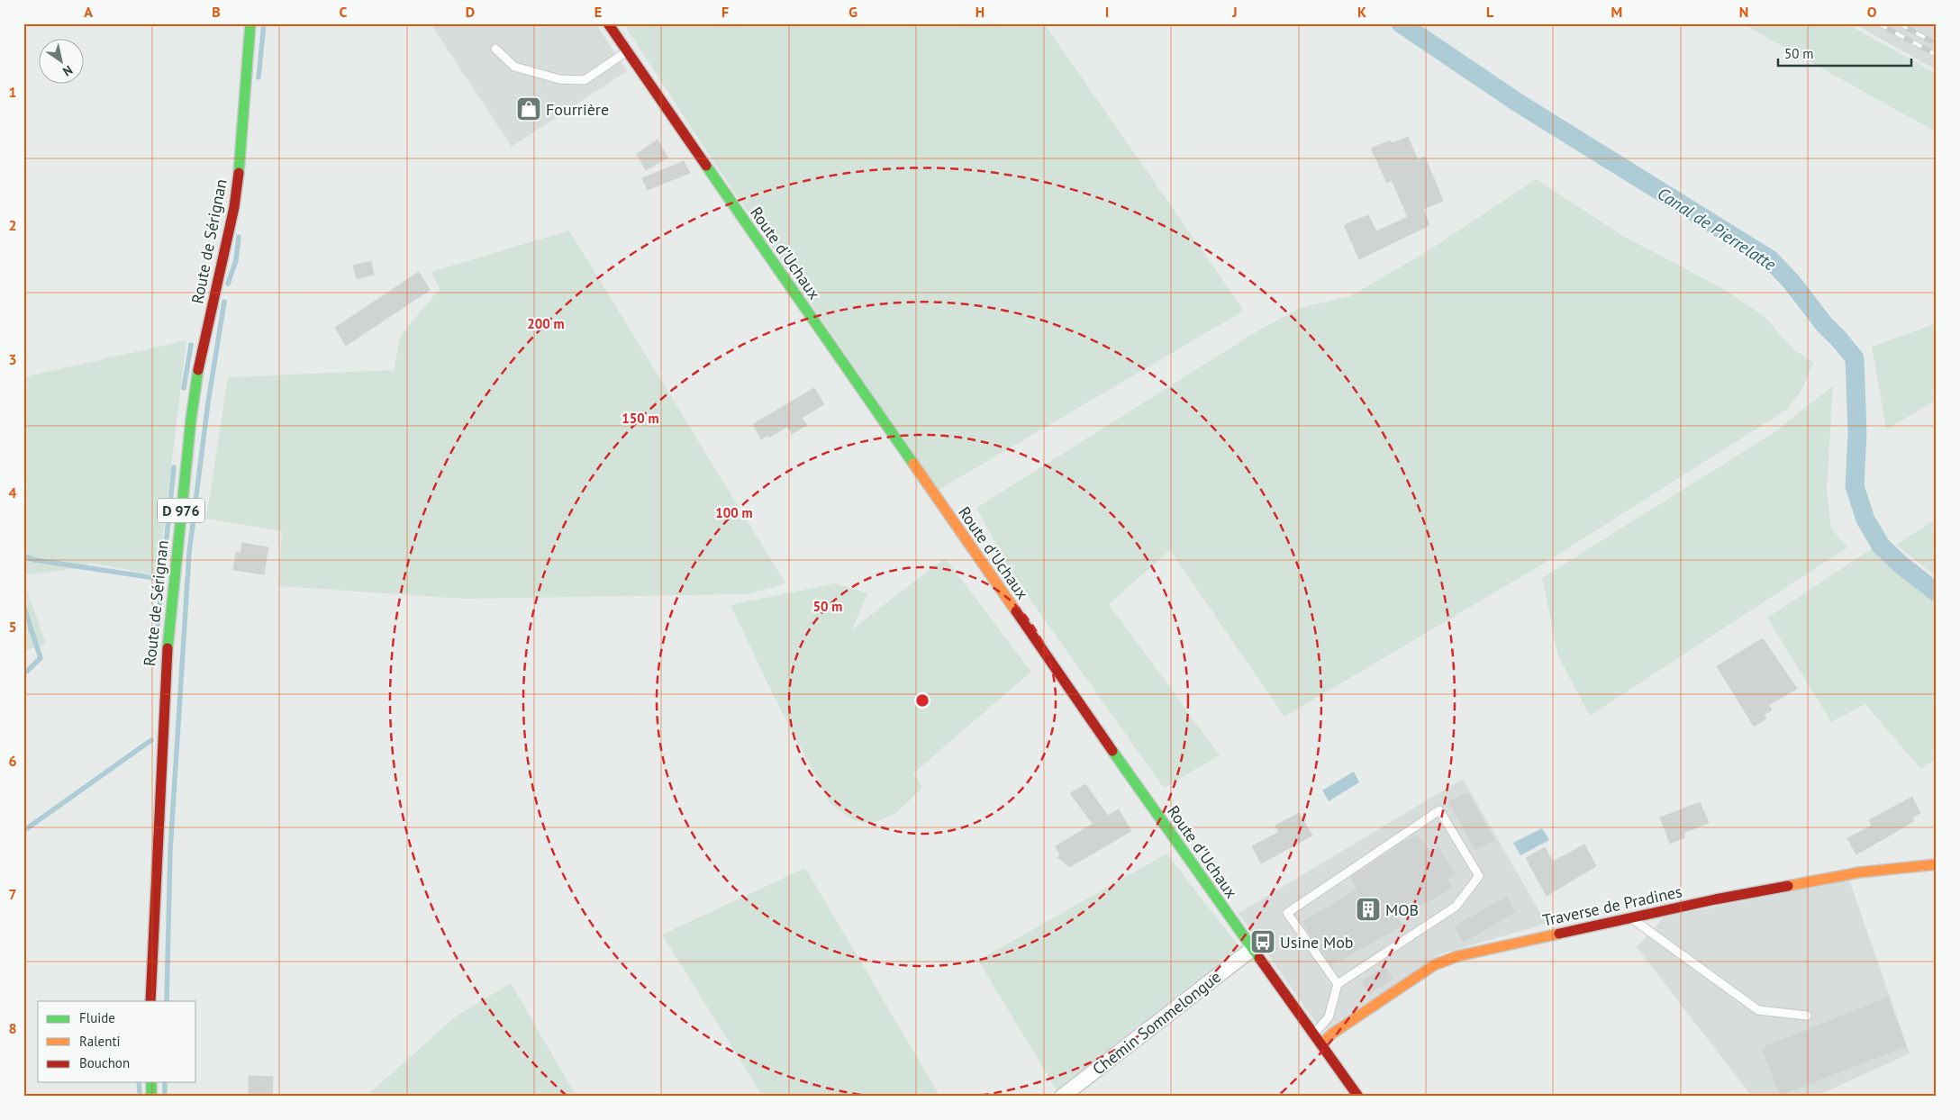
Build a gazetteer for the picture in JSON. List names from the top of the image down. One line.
{"streets":{"main road":["Route de Sérignan","Route d'Uchaux","D 976","Traverse de Pradines"],"street":["Chemin Sommelongue"]},"crossings":[["Route d'Uchaux","Traverse de Pradines"],["Route d'Uchaux","Chemin Sommelongue"]],"water":["Canal de Pierrelatte"],"places":{"shop":["Fourrière"],"building":["MOB"],"bus stop":["Usine Mob"]},"legend":["Fluide","Ralenti","Bouchon"],"scale_bar":"50 m","north":"bottom right","grid":{"columns":["A","B","C","D","E","F","G","H","I","J","K","L","M","N","O"],"rows":["1","2","3","4","5","6","7","8"]},"rings":["200 m","150 m","100 m","50 m"]}
